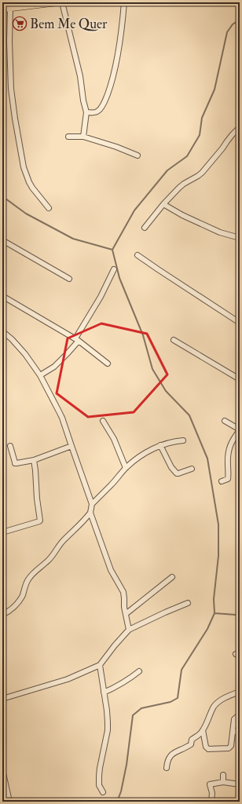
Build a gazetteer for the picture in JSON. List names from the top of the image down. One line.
{"places":{"supermarket":["Bem Me Quer"]}}
